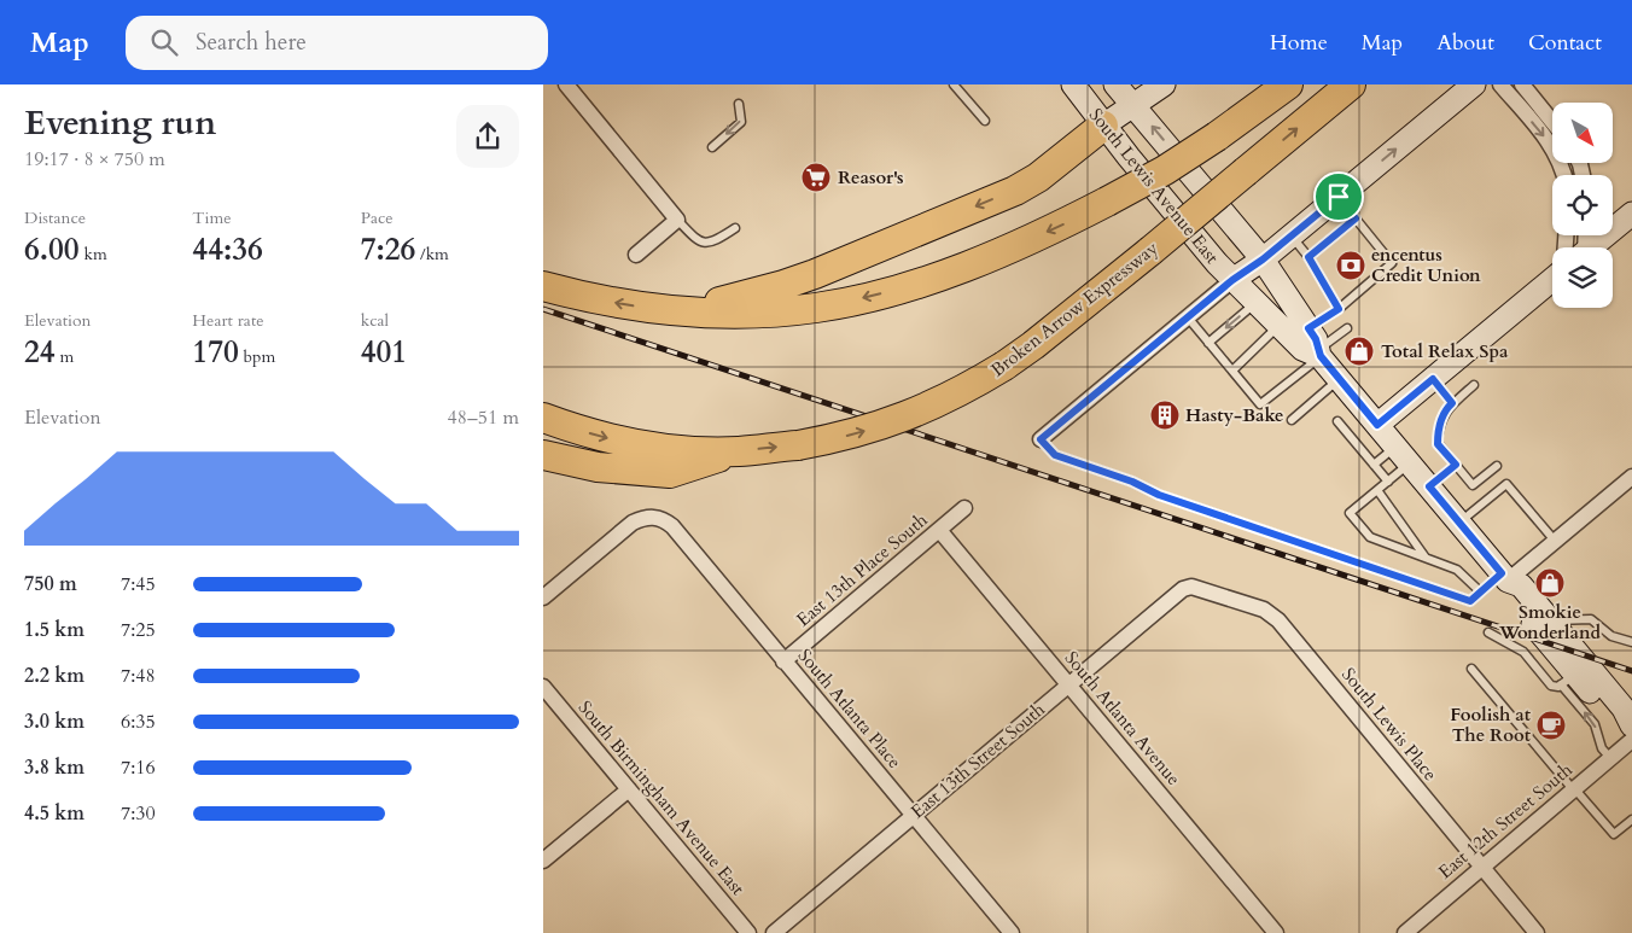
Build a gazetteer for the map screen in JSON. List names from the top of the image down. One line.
{"streets":{"highway":["Broken Arrow Expressway"],"street":["South Lewis Avenue East","East 13th Place South","South Atlanta Place","South Atlanta Avenue","South Lewis Place","East 13th Street South","South Birmingham Avenue East","East 12th Street South"]},"crossings":[["East 13th Place South","South Atlanta Place"],["East 13th Place South","South Atlanta Avenue"],["South Atlanta Place","East 13th Street South"],["South Atlanta Avenue","East 13th Street South"],["South Lewis Place","East 13th Street South"],["South Lewis Place","East 12th Street South"]],"places":{"supermarket":["Reasor's"],"bank":["encentus Credit Union"],"shop":["Total Relax Spa","Smokie Wonderland"],"building":["Hasty-Bake"],"cafe":["Foolish at The Root"]},"north":"bottom right","page":{"header":"Map","search":"Search here","nav":["Home","Map","About","Contact"],"heading":["Evening run","19:17 · 8 × 750 m"],"stats":[["Distance","6.00 km"],["Time","44:36"],["Pace","7:26 /km"],["Elevation","24 m"],["Heart rate","170 bpm"],["kcal","401"]],"chart":["Elevation","48–51 m"],"list":[{"name":"750 m","note":"7:45"},{"name":"1.5 km","note":"7:25"},{"name":"2.2 km","note":"7:48"},{"name":"3.0 km","note":"6:35"},{"name":"3.8 km","note":"7:16"},{"name":"4.5 km","note":"7:30"}]}}
